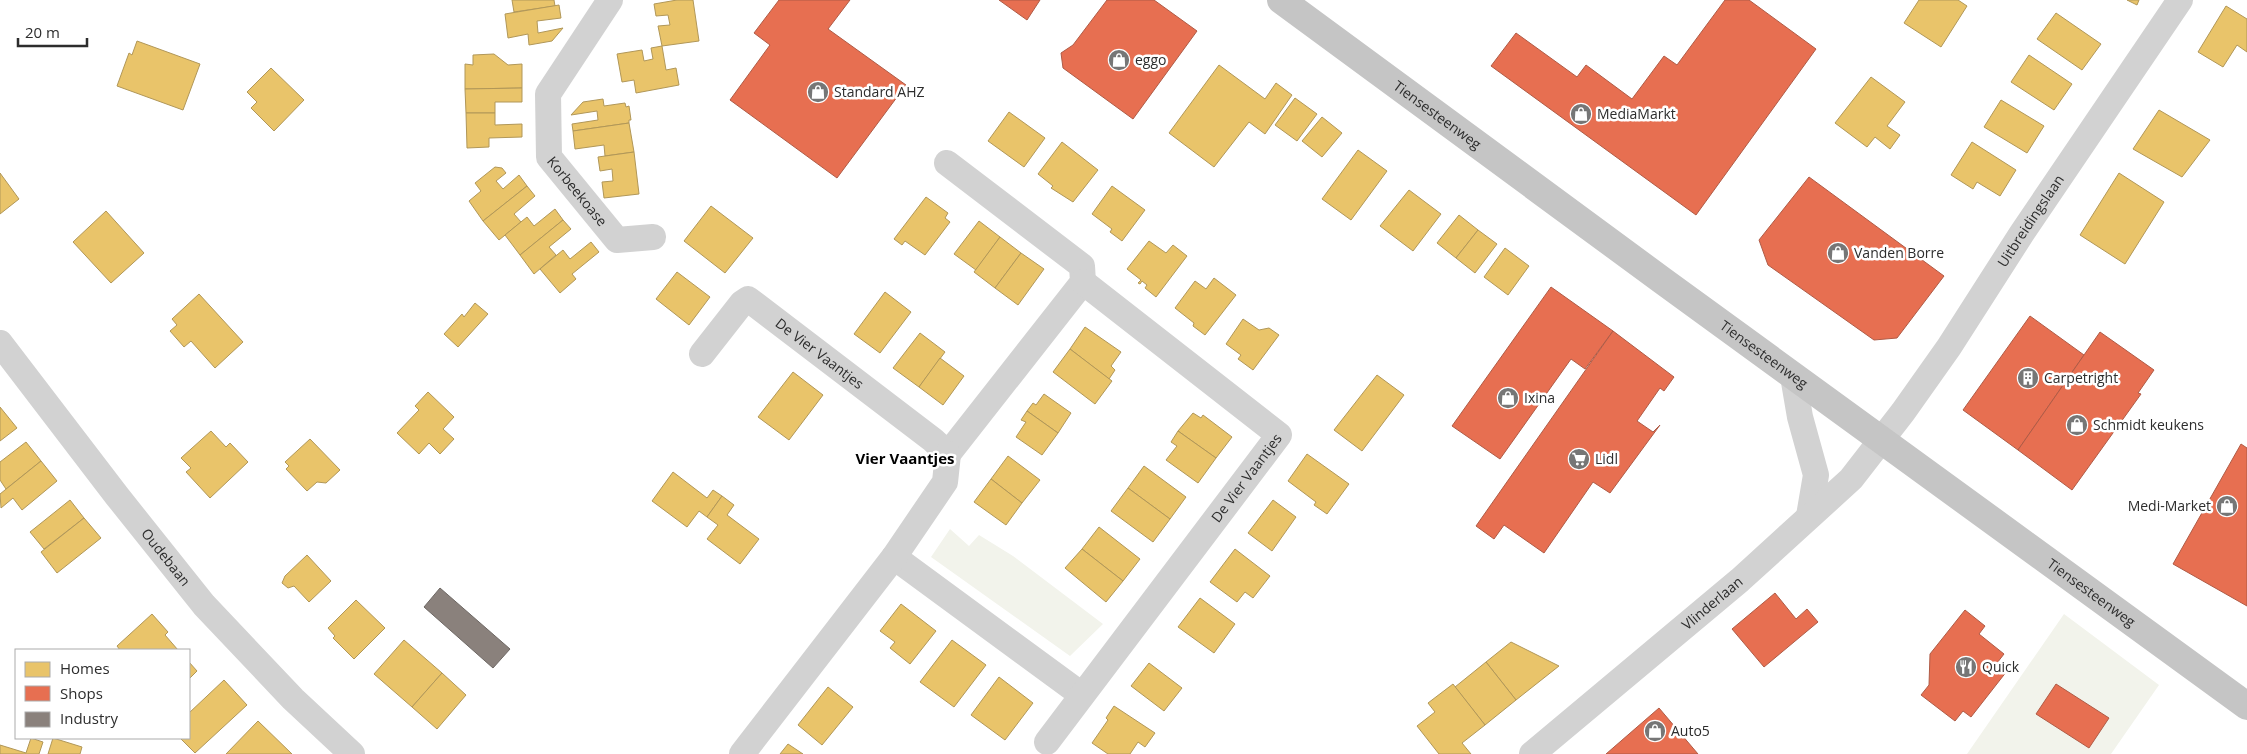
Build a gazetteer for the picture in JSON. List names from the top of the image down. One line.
{"streets":{"main road":["Tiensesteenweg"],"street":["Korbeekoase","Uitbreidingslaan","De Vier Vaantjes","Oudebaan","Vlinderlaan"]},"crossings":[["Tiensesteenweg","Uitbreidingslaan"],["Tiensesteenweg","Vlinderlaan"],["Uitbreidingslaan","Vlinderlaan"]],"districts":["Vier Vaantjes"],"places":{"shop":["eggo","Standard AHZ","MediaMarkt","Vanden Borre","Ixina","Schmidt keukens","Medi-Market","Auto5"],"building":["Carpetright"],"supermarket":["Lidl"],"restaurant":["Quick"]},"legend":["Homes","Shops","Industry"],"scale_bar":"20 m"}
